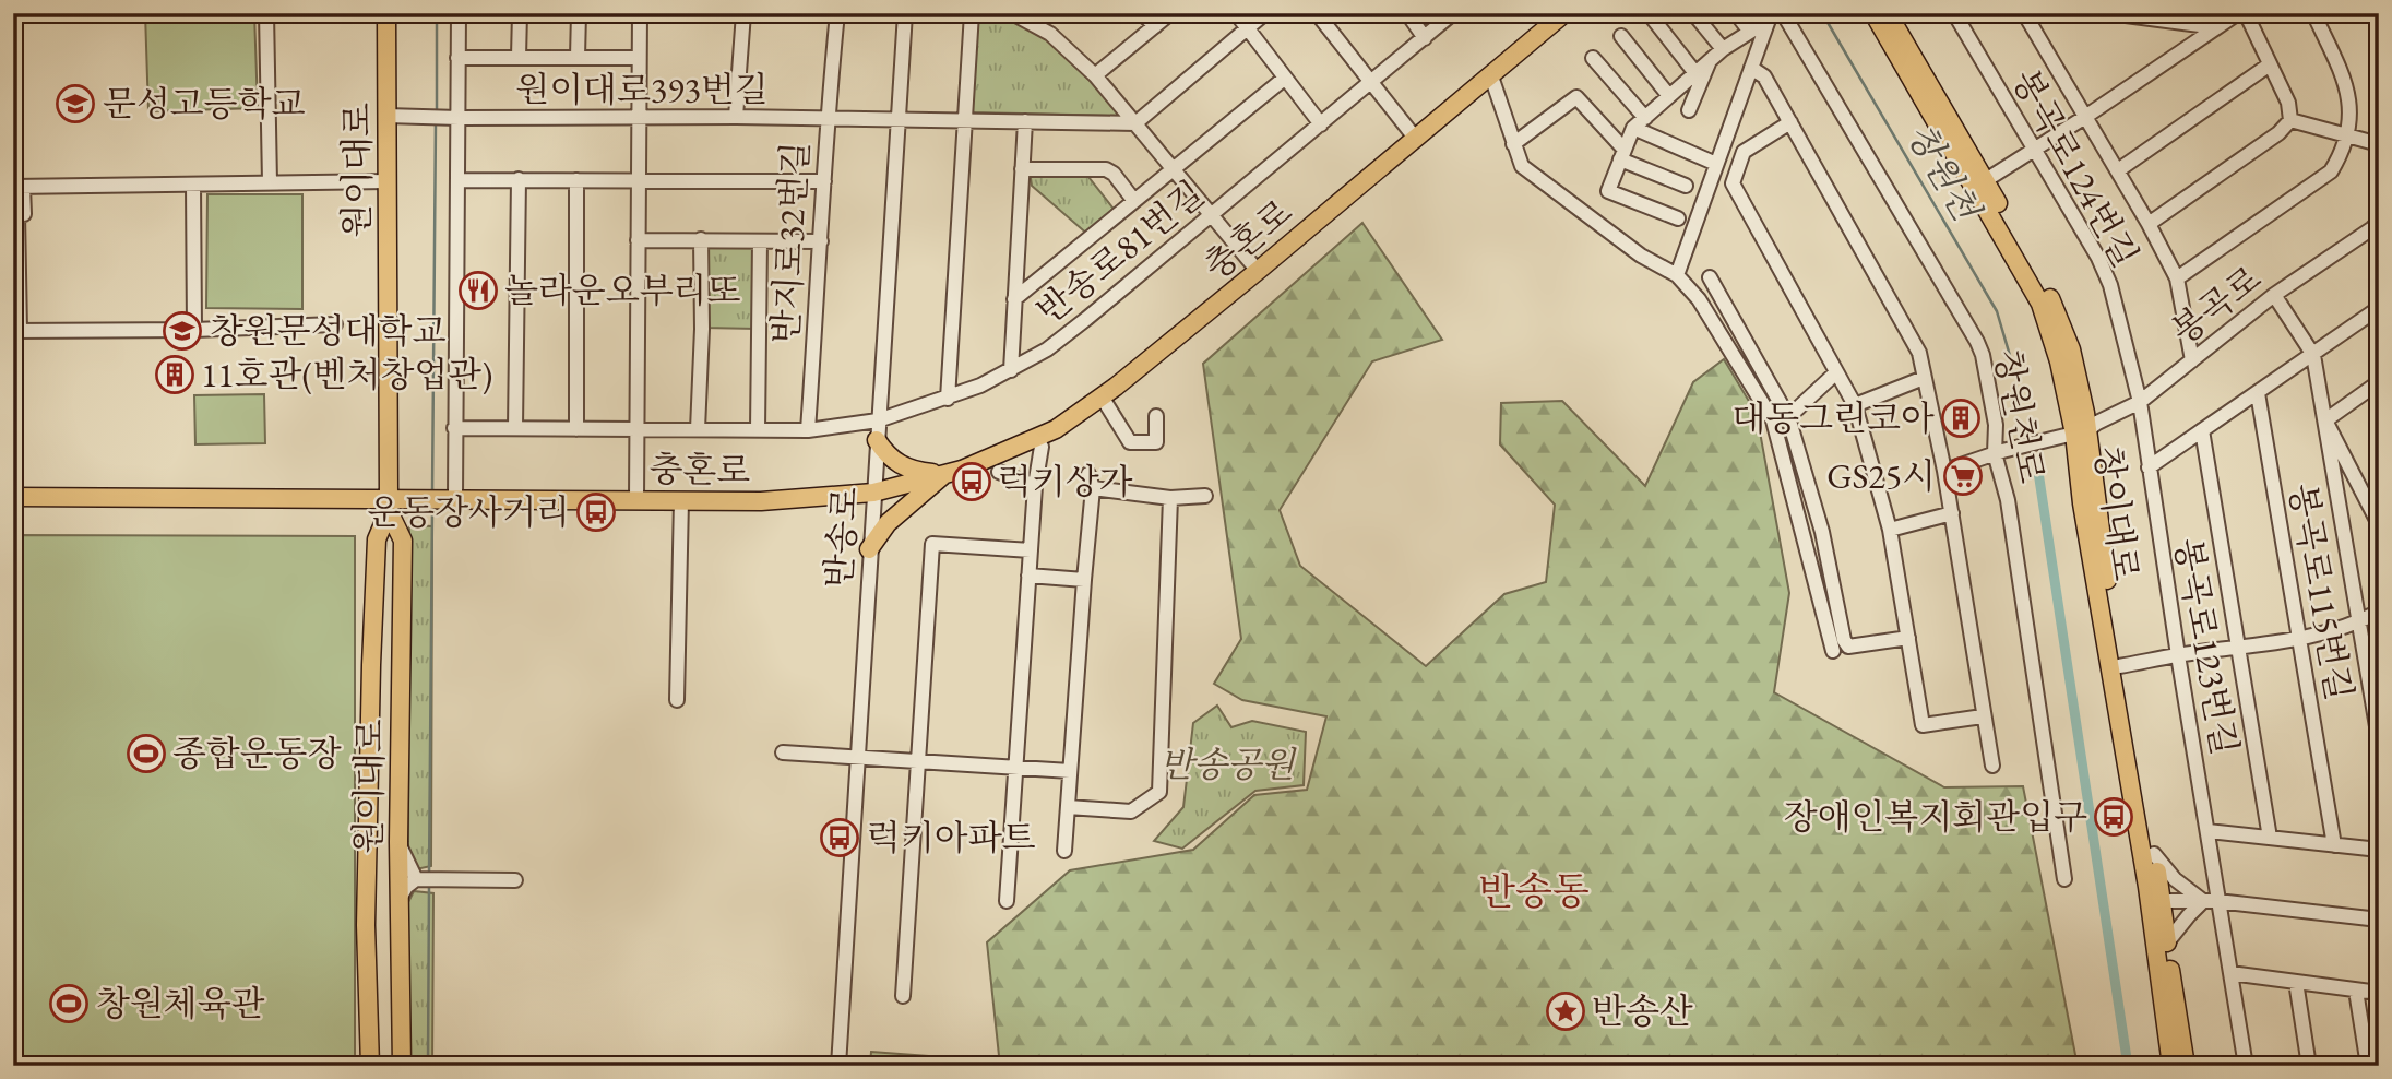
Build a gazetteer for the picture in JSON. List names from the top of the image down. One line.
{"streets":{"main road":["원이대로","충혼로","창이대로"],"street":["원이대로393번길","봉곡로124번길","반지로32번길","반송로81번길","봉곡로","창원천로","반송로","봉곡로115번길","봉곡로123번길"]},"crossings":[["원이대로393번길","원이대로"],["원이대로393번길","반지로32번길"],["원이대로393번길","반송로"],["봉곡로124번길","봉곡로"],["봉곡로124번길","봉곡로123번길"],["원이대로","충혼로"],["충혼로","반송로"],["반지로32번길","반송로81번길"],["반송로81번길","반송로"],["봉곡로","창원천로"],["봉곡로","창이대로"],["봉곡로","봉곡로123번길"]],"districts":["반송동"],"water":["창원천"],"parks":["반송공원"],"places":{"school or university":["문성고등학교","창원문성대학교"],"restaurant":["놀라운오부리또"],"building":["11호관(벤처창업관)","대동그린코아"],"supermarket":["GS25시"],"bus stop":["럭키상가","운동장사거리","장애인복지회관입구","럭키아파트"],"sports":["종합운동장","창원체육관"],"place":["반송산"]}}
